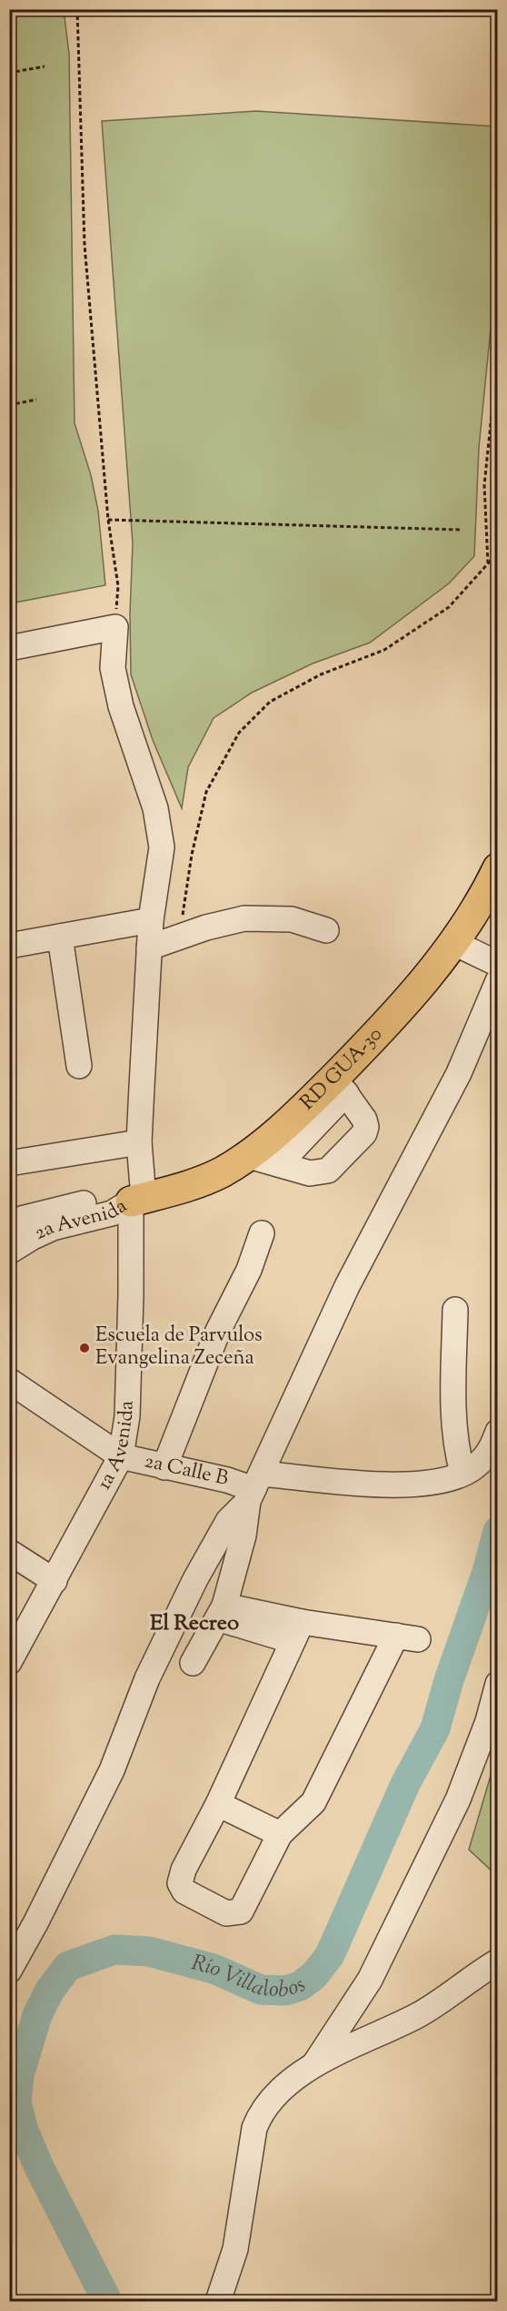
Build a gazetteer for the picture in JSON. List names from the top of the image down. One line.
{"streets":{"main road":["RD GUA-30"],"street":["2a Avenida","1a Avenida","2a Calle B"]},"crossings":[["RD GUA-30","2a Avenida"],["RD GUA-30","1a Avenida"],["2a Avenida","1a Avenida"],["1a Avenida","2a Calle B"]],"districts":["El Recreo"],"water":["Río Villalobos"],"places":["Escuela de Parvulos Evangelina Zeceña"]}
